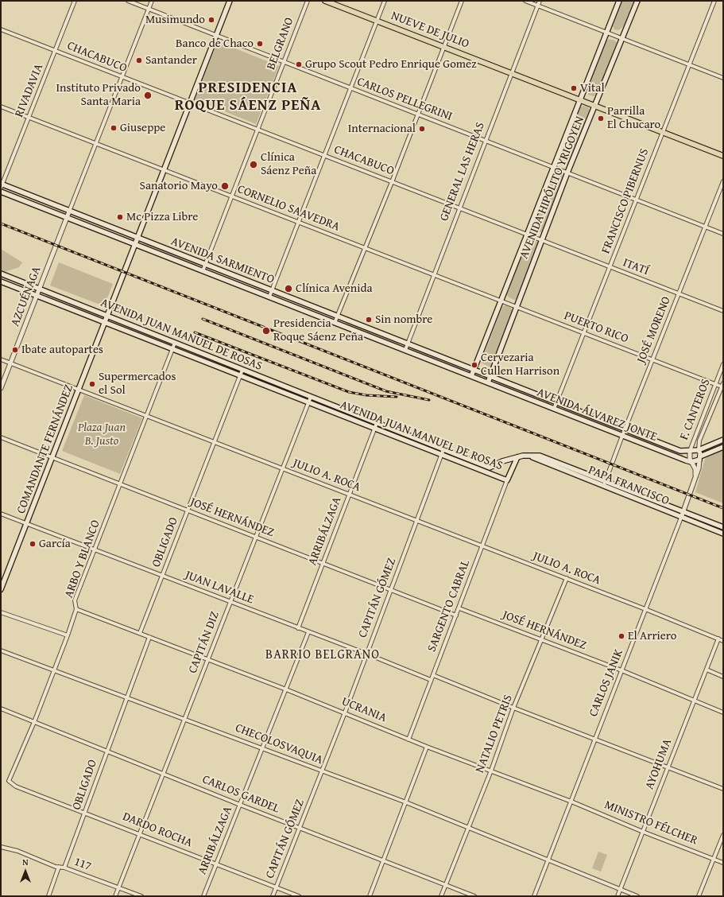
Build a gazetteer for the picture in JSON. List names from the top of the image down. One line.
{"streets":{"main road":["NUEVE DE JULIO","AVENIDA HIPÓLITO YRIGOYEN","AVENIDA SARMIENTO","AVENIDA JUAN MANUEL DE ROSAS","AVENIDA ÁLVAREZ JONTE","COMANDANTE FERNÁNDEZ","PAPA FRANCISCO"],"street":["BELGRANO","CHACABUCO","RIVADAVIA","CARLOS PELLEGRINI","GENERAL LAS HERAS","FRANCISCO PIBERNUS","CORNELIO SAAVEDRA","ITATÍ","AZCUÉNAGA","PUERTO RICO","JOSÉ MORENO","F. CANTEROS","JULIO A. ROCA","JOSÉ HERNÁNDEZ","ARRIBÁLZAGA","OBLIGADO","ARBO Y BLANCO","JUAN LAVALLE","CAPITÁN GÓMEZ","SARGENTO CABRAL","CAPITÁN DIZ","CARLOS JANIK","UCRANIA","NATALIO PETRIS","CHECOLOSVAQUIA","AYOHUMA","CARLOS GARDEL","MINISTRO FÉLCHER","DARDO ROCHA","117"]},"crossings":[["NUEVE DE JULIO","GENERAL LAS HERAS"],["NUEVE DE JULIO","AVENIDA HIPÓLITO YRIGOYEN"],["NUEVE DE JULIO","FRANCISCO PIBERNUS"],["BELGRANO","CHACABUCO"],["BELGRANO","CARLOS PELLEGRINI"],["BELGRANO","CORNELIO SAAVEDRA"],["BELGRANO","AVENIDA SARMIENTO"],["CHACABUCO","RIVADAVIA"],["CHACABUCO","GENERAL LAS HERAS"],["CHACABUCO","AVENIDA HIPÓLITO YRIGOYEN"],["CHACABUCO","ITATÍ"],["CHACABUCO","COMANDANTE FERNÁNDEZ"],["RIVADAVIA","CORNELIO SAAVEDRA"],["RIVADAVIA","AVENIDA SARMIENTO"],["CARLOS PELLEGRINI","GENERAL LAS HERAS"],["CARLOS PELLEGRINI","AVENIDA HIPÓLITO YRIGOYEN"],["CARLOS PELLEGRINI","FRANCISCO PIBERNUS"],["CARLOS PELLEGRINI","JOSÉ MORENO"],["CARLOS PELLEGRINI","COMANDANTE FERNÁNDEZ"],["GENERAL LAS HERAS","CORNELIO SAAVEDRA"],["GENERAL LAS HERAS","AVENIDA SARMIENTO"],["AVENIDA HIPÓLITO YRIGOYEN","CORNELIO SAAVEDRA"],["AVENIDA HIPÓLITO YRIGOYEN","AVENIDA SARMIENTO"],["AVENIDA HIPÓLITO YRIGOYEN","ITATÍ"],["AVENIDA HIPÓLITO YRIGOYEN","PUERTO RICO"],["AVENIDA HIPÓLITO YRIGOYEN","AVENIDA ÁLVAREZ JONTE"],["FRANCISCO PIBERNUS","ITATÍ"],["FRANCISCO PIBERNUS","PUERTO RICO"],["FRANCISCO PIBERNUS","AVENIDA ÁLVAREZ JONTE"],["CORNELIO SAAVEDRA","PUERTO RICO"],["CORNELIO SAAVEDRA","COMANDANTE FERNÁNDEZ"],["AVENIDA SARMIENTO","AZCUÉNAGA"],["AVENIDA SARMIENTO","AVENIDA ÁLVAREZ JONTE"],["AVENIDA SARMIENTO","COMANDANTE FERNÁNDEZ"],["ITATÍ","JOSÉ MORENO"],["AZCUÉNAGA","AVENIDA JUAN MANUEL DE ROSAS"],["AZCUÉNAGA","JULIO A. ROCA"],["PUERTO RICO","JOSÉ MORENO"],["PUERTO RICO","F. CANTEROS"],["JOSÉ MORENO","AVENIDA ÁLVAREZ JONTE"],["JOSÉ MORENO","PAPA FRANCISCO"],["AVENIDA JUAN MANUEL DE ROSAS","COMANDANTE FERNÁNDEZ"],["AVENIDA JUAN MANUEL DE ROSAS","ARRIBÁLZAGA"],["AVENIDA JUAN MANUEL DE ROSAS","OBLIGADO"],["AVENIDA JUAN MANUEL DE ROSAS","ARBO Y BLANCO"],["AVENIDA JUAN MANUEL DE ROSAS","CAPITÁN GÓMEZ"],["AVENIDA JUAN MANUEL DE ROSAS","SARGENTO CABRAL"],["AVENIDA JUAN MANUEL DE ROSAS","CAPITÁN DIZ"],["F. CANTEROS","AVENIDA ÁLVAREZ JONTE"],["F. CANTEROS","CARLOS JANIK"],["COMANDANTE FERNÁNDEZ","JULIO A. ROCA"],["COMANDANTE FERNÁNDEZ","JOSÉ HERNÁNDEZ"],["COMANDANTE FERNÁNDEZ","JUAN LAVALLE"],["JULIO A. ROCA","ARRIBÁLZAGA"],["JULIO A. ROCA","OBLIGADO"],["JULIO A. ROCA","ARBO Y BLANCO"],["JULIO A. ROCA","CAPITÁN GÓMEZ"],["JULIO A. ROCA","SARGENTO CABRAL"],["JULIO A. ROCA","CAPITÁN DIZ"],["JULIO A. ROCA","CARLOS JANIK"],["JULIO A. ROCA","NATALIO PETRIS"],["JULIO A. ROCA","AYOHUMA"],["PAPA FRANCISCO","CARLOS JANIK"],["JOSÉ HERNÁNDEZ","ARRIBÁLZAGA"],["JOSÉ HERNÁNDEZ","OBLIGADO"],["JOSÉ HERNÁNDEZ","ARBO Y BLANCO"],["JOSÉ HERNÁNDEZ","CAPITÁN GÓMEZ"],["JOSÉ HERNÁNDEZ","SARGENTO CABRAL"],["JOSÉ HERNÁNDEZ","CAPITÁN DIZ"],["JOSÉ HERNÁNDEZ","CARLOS JANIK"],["JOSÉ HERNÁNDEZ","NATALIO PETRIS"],["JOSÉ HERNÁNDEZ","AYOHUMA"],["ARRIBÁLZAGA","JUAN LAVALLE"],["ARRIBÁLZAGA","UCRANIA"],["ARRIBÁLZAGA","CHECOLOSVAQUIA"],["ARRIBÁLZAGA","CARLOS GARDEL"],["ARRIBÁLZAGA","DARDO ROCHA"],["OBLIGADO","JUAN LAVALLE"],["OBLIGADO","UCRANIA"],["OBLIGADO","CHECOLOSVAQUIA"],["OBLIGADO","CARLOS GARDEL"],["OBLIGADO","DARDO ROCHA"],["OBLIGADO","117"],["ARBO Y BLANCO","JUAN LAVALLE"],["ARBO Y BLANCO","CHECOLOSVAQUIA"],["ARBO Y BLANCO","CARLOS GARDEL"],["ARBO Y BLANCO","DARDO ROCHA"],["JUAN LAVALLE","CAPITÁN GÓMEZ"],["JUAN LAVALLE","SARGENTO CABRAL"],["JUAN LAVALLE","CAPITÁN DIZ"],["CAPITÁN GÓMEZ","UCRANIA"],["CAPITÁN GÓMEZ","CHECOLOSVAQUIA"],["CAPITÁN GÓMEZ","CARLOS GARDEL"],["CAPITÁN GÓMEZ","DARDO ROCHA"],["SARGENTO CABRAL","UCRANIA"],["CAPITÁN DIZ","UCRANIA"],["CAPITÁN DIZ","CHECOLOSVAQUIA"],["CAPITÁN DIZ","CARLOS GARDEL"],["CAPITÁN DIZ","DARDO ROCHA"],["CAPITÁN DIZ","117"],["CARLOS JANIK","UCRANIA"],["CARLOS JANIK","CHECOLOSVAQUIA"],["CARLOS JANIK","MINISTRO FÉLCHER"],["UCRANIA","NATALIO PETRIS"],["UCRANIA","MINISTRO FÉLCHER"],["NATALIO PETRIS","CHECOLOSVAQUIA"],["NATALIO PETRIS","CARLOS GARDEL"],["CHECOLOSVAQUIA","AYOHUMA"],["AYOHUMA","MINISTRO FÉLCHER"]],"districts":["PRESIDENCIA ROQUE SÁENZ PEÑA","BARRIO BELGRANO"],"parks":["Plaza Juan B. Justo"],"places":["Musimundo","Banco de Chaco","Santander","Grupo Scout Pedro Enrique Gomez","Vital","Instituto Privado Santa Maria","Parrilla El Chucaro","Giuseppe","Internacional","Clínica Sáenz Peña","Sanatorio Mayo","Mc Pizza Libre","Clínica Avenida","Sin nombre","Presidencia Roque Sáenz Peña","Ibate autopartes","Cervezaria Cullen Harrison","Supermercados el Sol","García","El Arriero"],"north":"top"}
